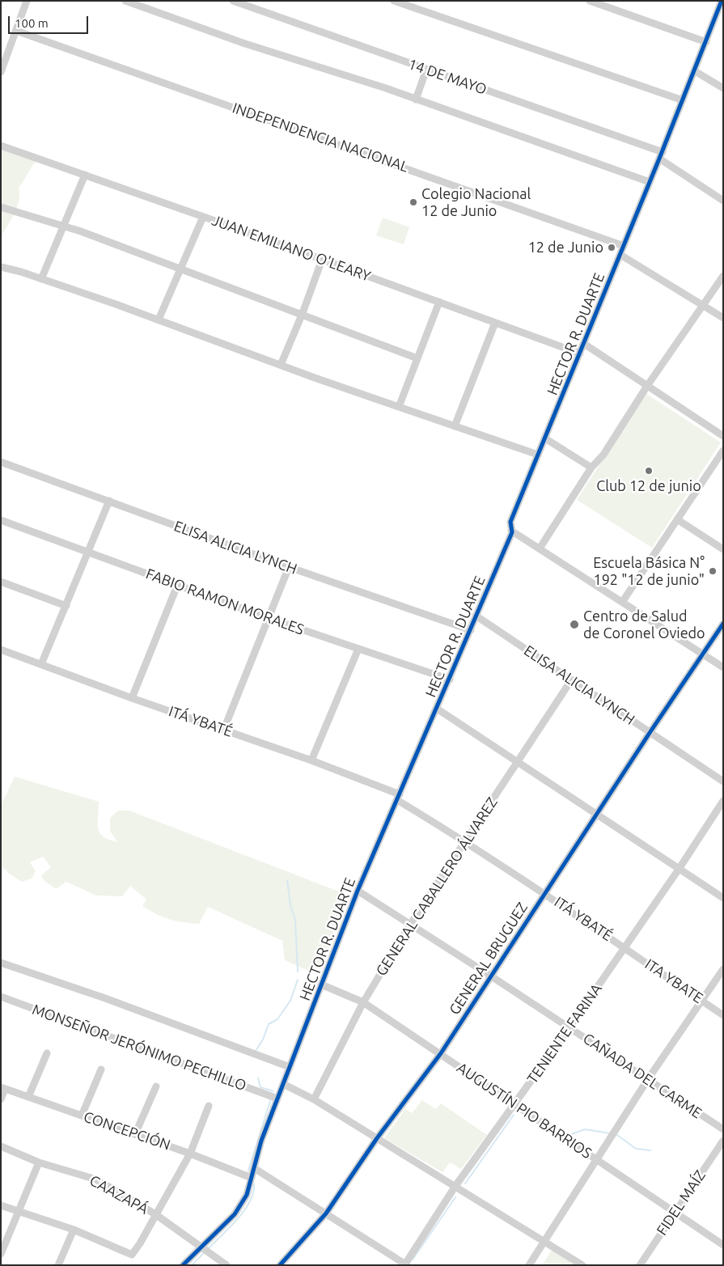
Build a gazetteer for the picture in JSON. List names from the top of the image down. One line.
{"streets":{"street":["14 DE MAYO","INDEPENDENCIA NACIONAL","JUAN EMILIANO O'LEARY","HECTOR R. DUARTE","ELISA ALICIA LYNCH","FABIO RAMON MORALES","ITÁ YBATÉ","GENERAL CABALLERO ÁLVAREZ","GENERAL BRUGUEZ","ITA YBATE","TENIENTE FARINA","MONSEÑOR JERÓNIMO PECHILLO","CAÑADA DEL CARME","AUGUSTÍN PIO BARRIOS","CONCEPCIÓN","CAAZAPÁ","FIDEL MAÍZ"]},"crossings":[["14 DE MAYO","HECTOR R. DUARTE"],["INDEPENDENCIA NACIONAL","HECTOR R. DUARTE"],["JUAN EMILIANO O'LEARY","HECTOR R. DUARTE"],["HECTOR R. DUARTE","ELISA ALICIA LYNCH"],["HECTOR R. DUARTE","FABIO RAMON MORALES"],["HECTOR R. DUARTE","ITÁ YBATÉ"],["HECTOR R. DUARTE","MONSEÑOR JERÓNIMO PECHILLO"],["HECTOR R. DUARTE","CAÑADA DEL CARME"],["HECTOR R. DUARTE","AUGUSTÍN PIO BARRIOS"],["HECTOR R. DUARTE","CONCEPCIÓN"],["HECTOR R. DUARTE","CAAZAPÁ"],["ELISA ALICIA LYNCH","GENERAL CABALLERO ÁLVAREZ"],["ELISA ALICIA LYNCH","GENERAL BRUGUEZ"],["ITÁ YBATÉ","GENERAL CABALLERO ÁLVAREZ"],["ITÁ YBATÉ","GENERAL BRUGUEZ"],["ITÁ YBATÉ","ITA YBATE"],["ITÁ YBATÉ","TENIENTE FARINA"],["GENERAL CABALLERO ÁLVAREZ","CAÑADA DEL CARME"],["GENERAL CABALLERO ÁLVAREZ","AUGUSTÍN PIO BARRIOS"],["GENERAL BRUGUEZ","CAÑADA DEL CARME"],["GENERAL BRUGUEZ","AUGUSTÍN PIO BARRIOS"],["ITA YBATE","TENIENTE FARINA"],["TENIENTE FARINA","CAÑADA DEL CARME"],["TENIENTE FARINA","AUGUSTÍN PIO BARRIOS"],["AUGUSTÍN PIO BARRIOS","FIDEL MAÍZ"]],"places":["Colegio Nacional 12 de Junio","12 de Junio","Club 12 de junio","Escuela Básica N° 192 \"12 de junio\"","Centro de Salud de Coronel Oviedo"],"scale_bar":"100 m"}
